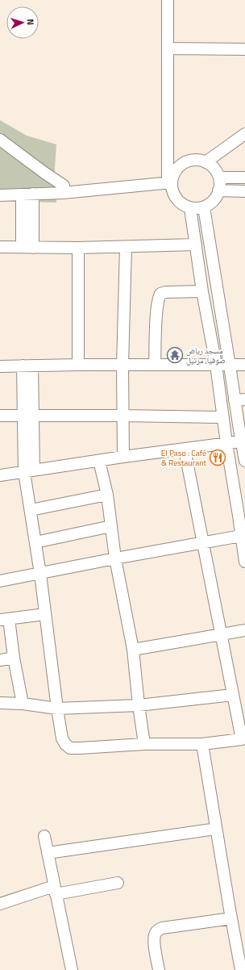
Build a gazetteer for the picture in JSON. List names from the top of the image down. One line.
{"places":{"temple":["مسجد رياض صوفيا، مرتیل"],"restaurant":["El Paso : Café & Restaurant"]},"north":"right"}
